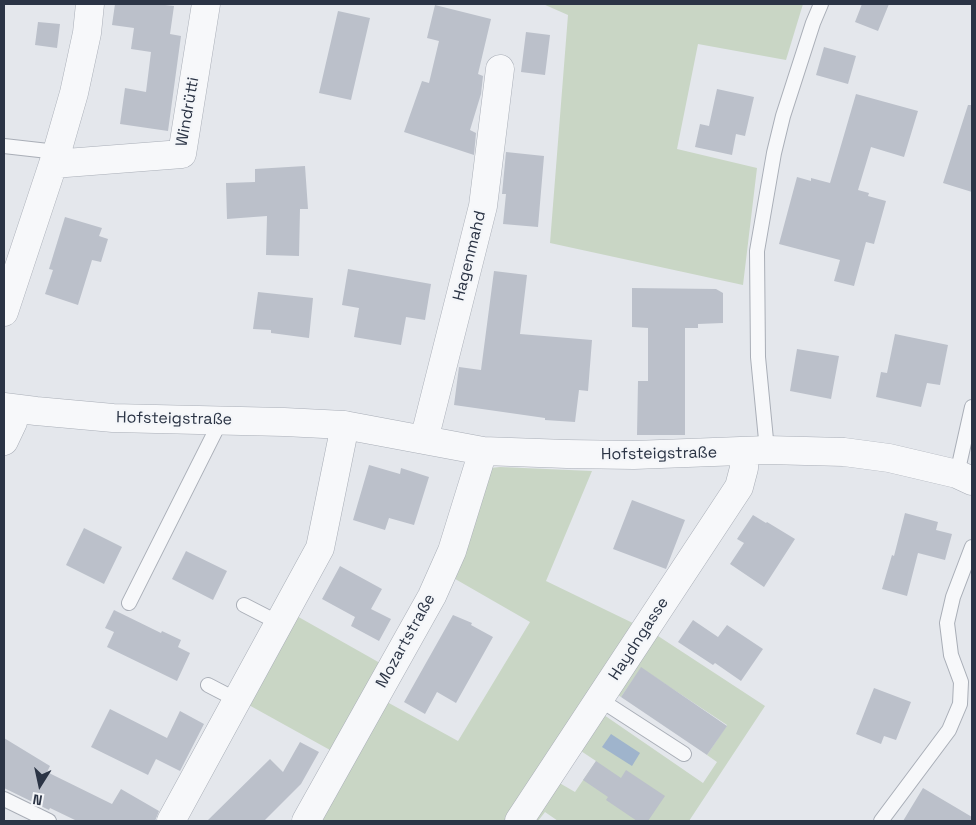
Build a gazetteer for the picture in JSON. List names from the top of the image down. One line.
{"streets":{"street":["Windrütti","Hagenmahd","Hofsteigstraße","Haydngasse","Mozartstraße"]},"crossings":[["Hagenmahd","Hofsteigstraße"],["Hofsteigstraße","Haydngasse"],["Hofsteigstraße","Mozartstraße"]],"north":"bottom"}
